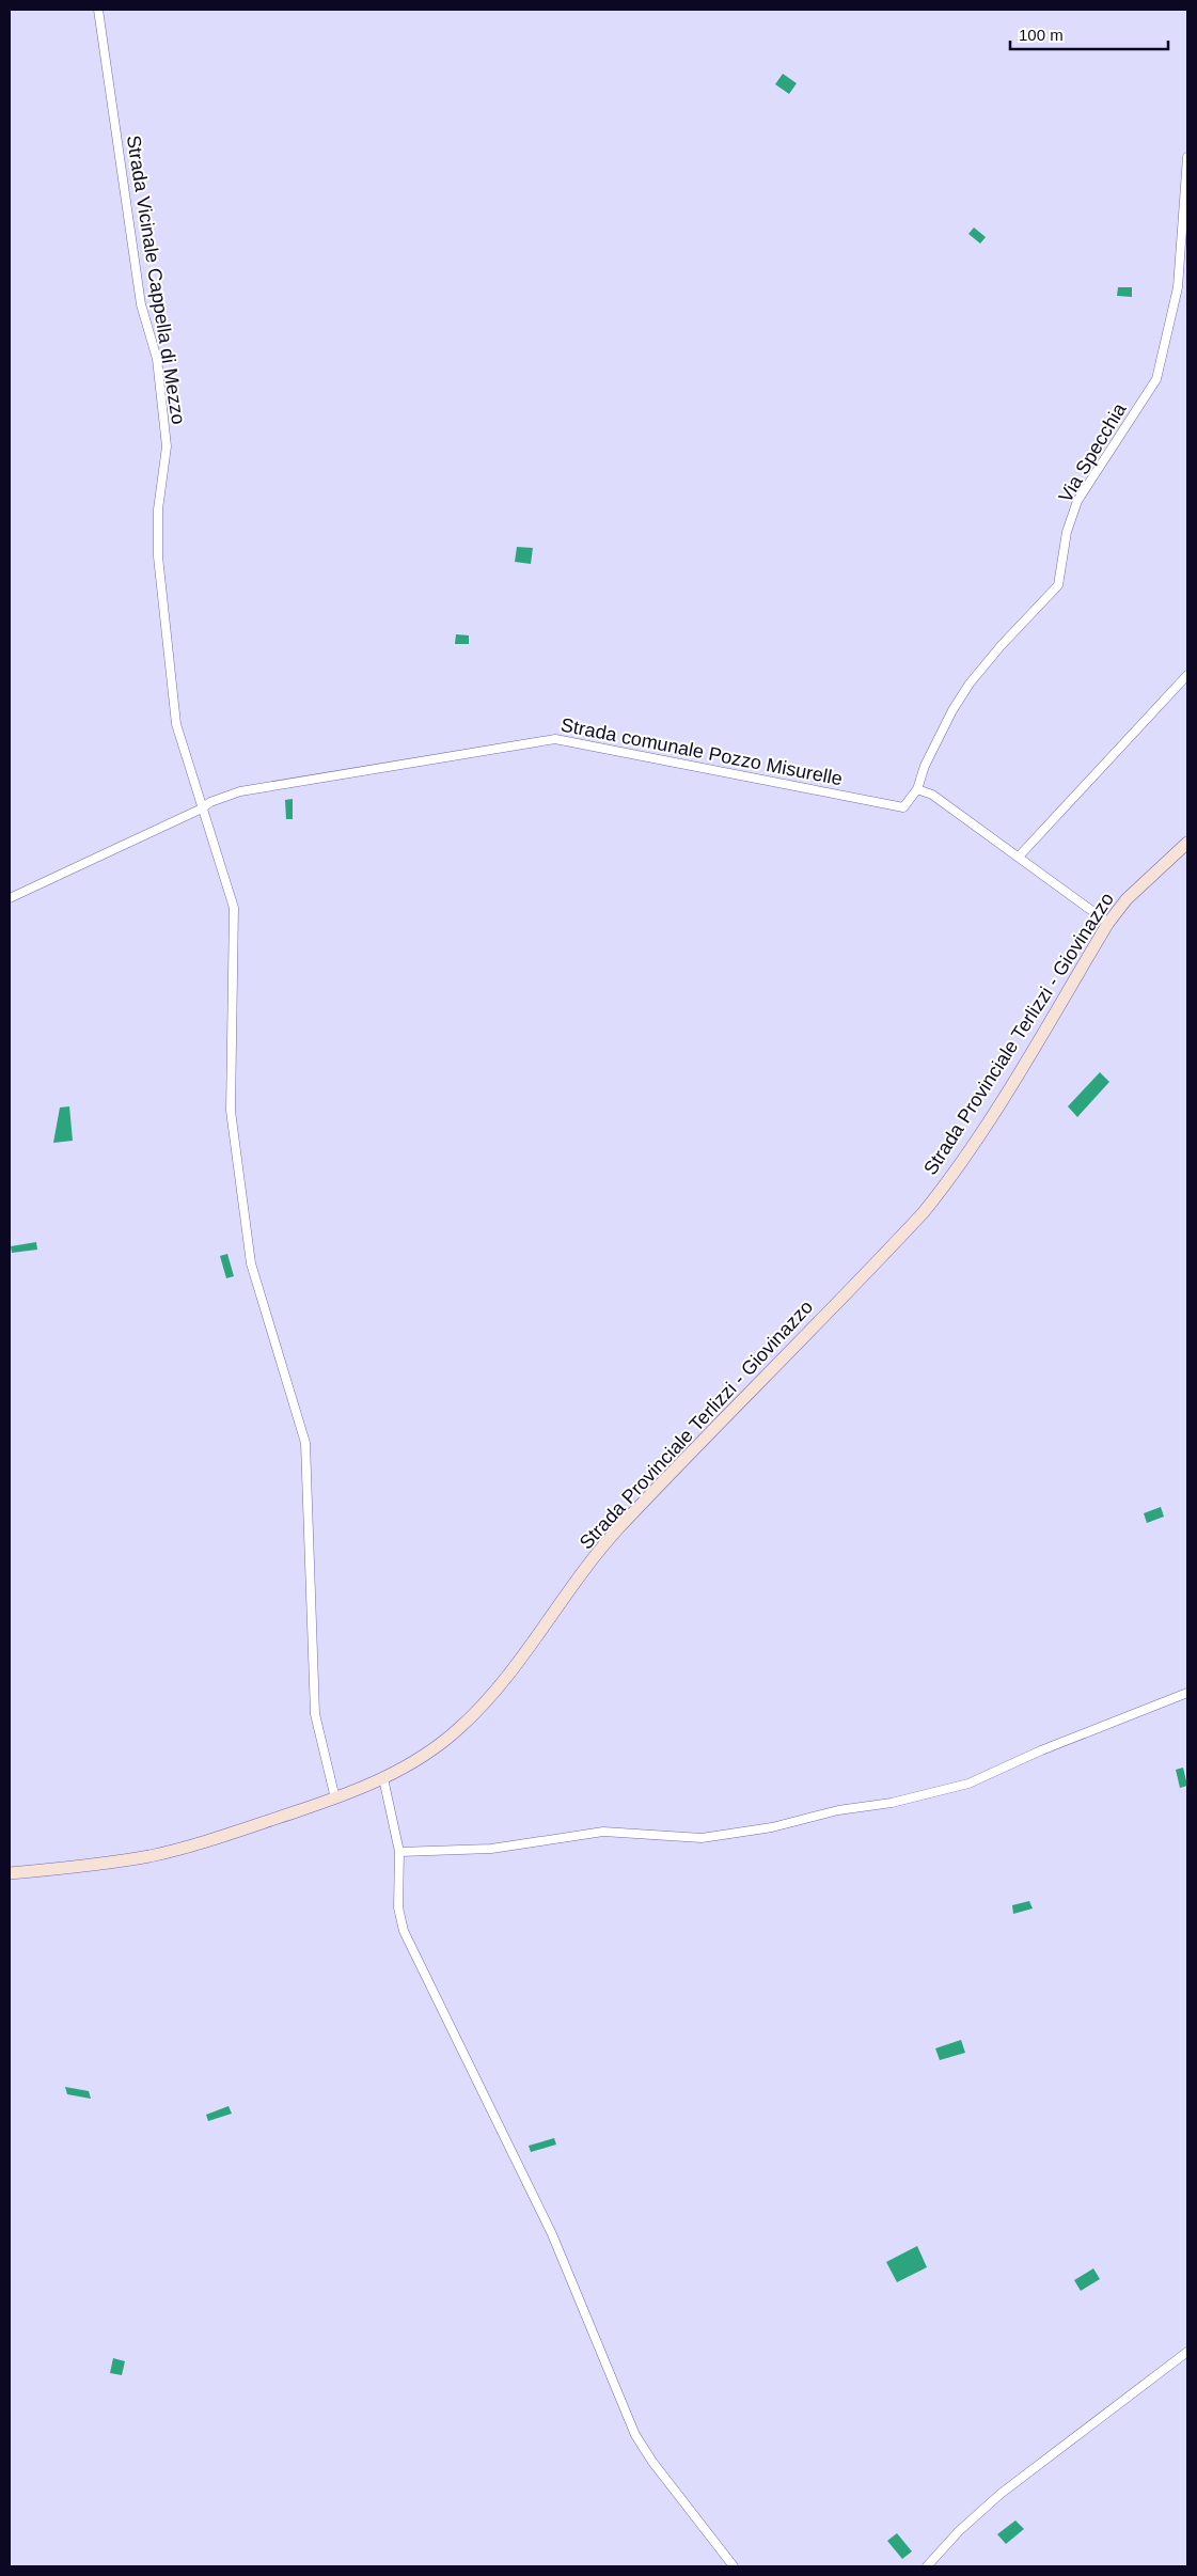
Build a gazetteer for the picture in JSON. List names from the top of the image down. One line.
{"streets":{"main road":["Strada Provinciale Terlizzi - Giovinazzo"],"street":["Strada Vicinale Cappella di Mezzo","Via Specchia","Strada comunale Pozzo Misurelle"]},"crossings":[["Strada Vicinale Cappella di Mezzo","Strada comunale Pozzo Misurelle"],["Strada Vicinale Cappella di Mezzo","Strada Provinciale Terlizzi - Giovinazzo"],["Via Specchia","Strada comunale Pozzo Misurelle"]],"scale_bar":"100 m"}
